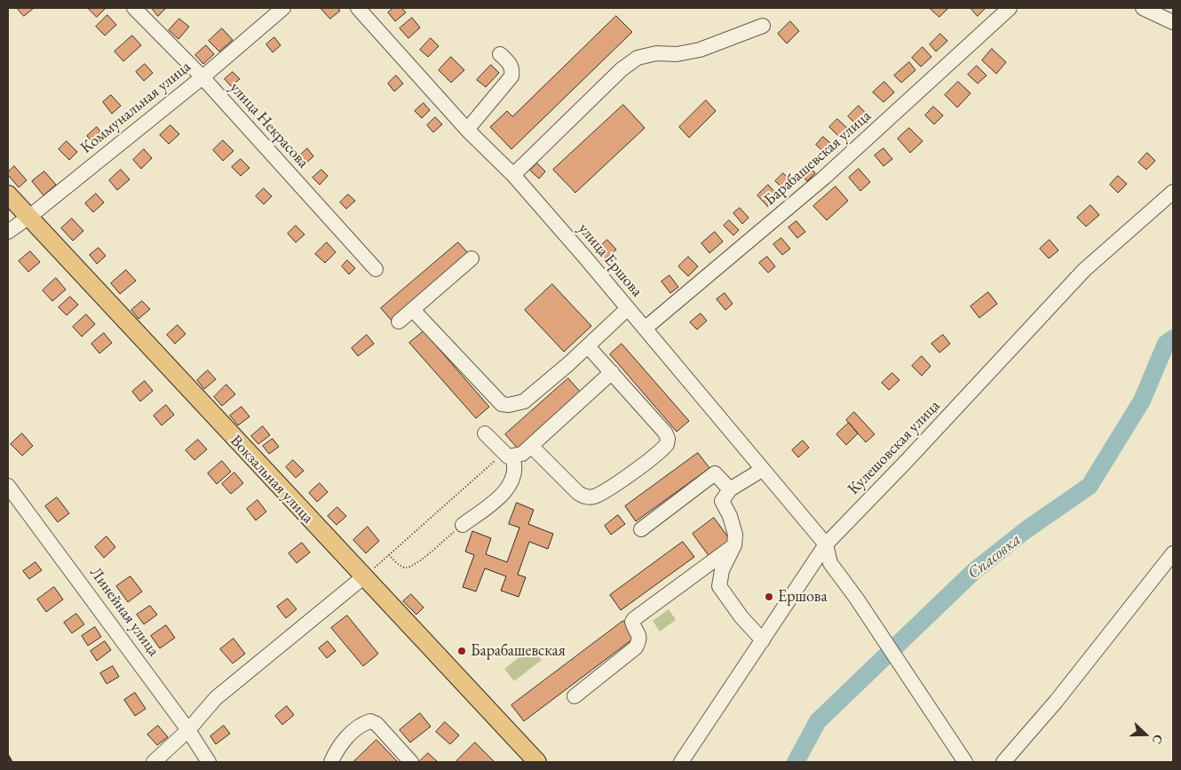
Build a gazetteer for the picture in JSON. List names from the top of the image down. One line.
{"streets":{"main road":["Вокзальная улица"],"street":["Коммунальная улица","улица Некрасова","Барабашевская улица","улица Ершова","Кулешовская улица","Линейная улица"]},"crossings":[["Коммунальная улица","улица Некрасова"],["Коммунальная улица","Вокзальная улица"],["Барабашевская улица","улица Ершова"],["улица Ершова","Кулешовская улица"]],"water":["Спасовка"],"places":["Ершова","Барабашевская"],"north":"right"}
